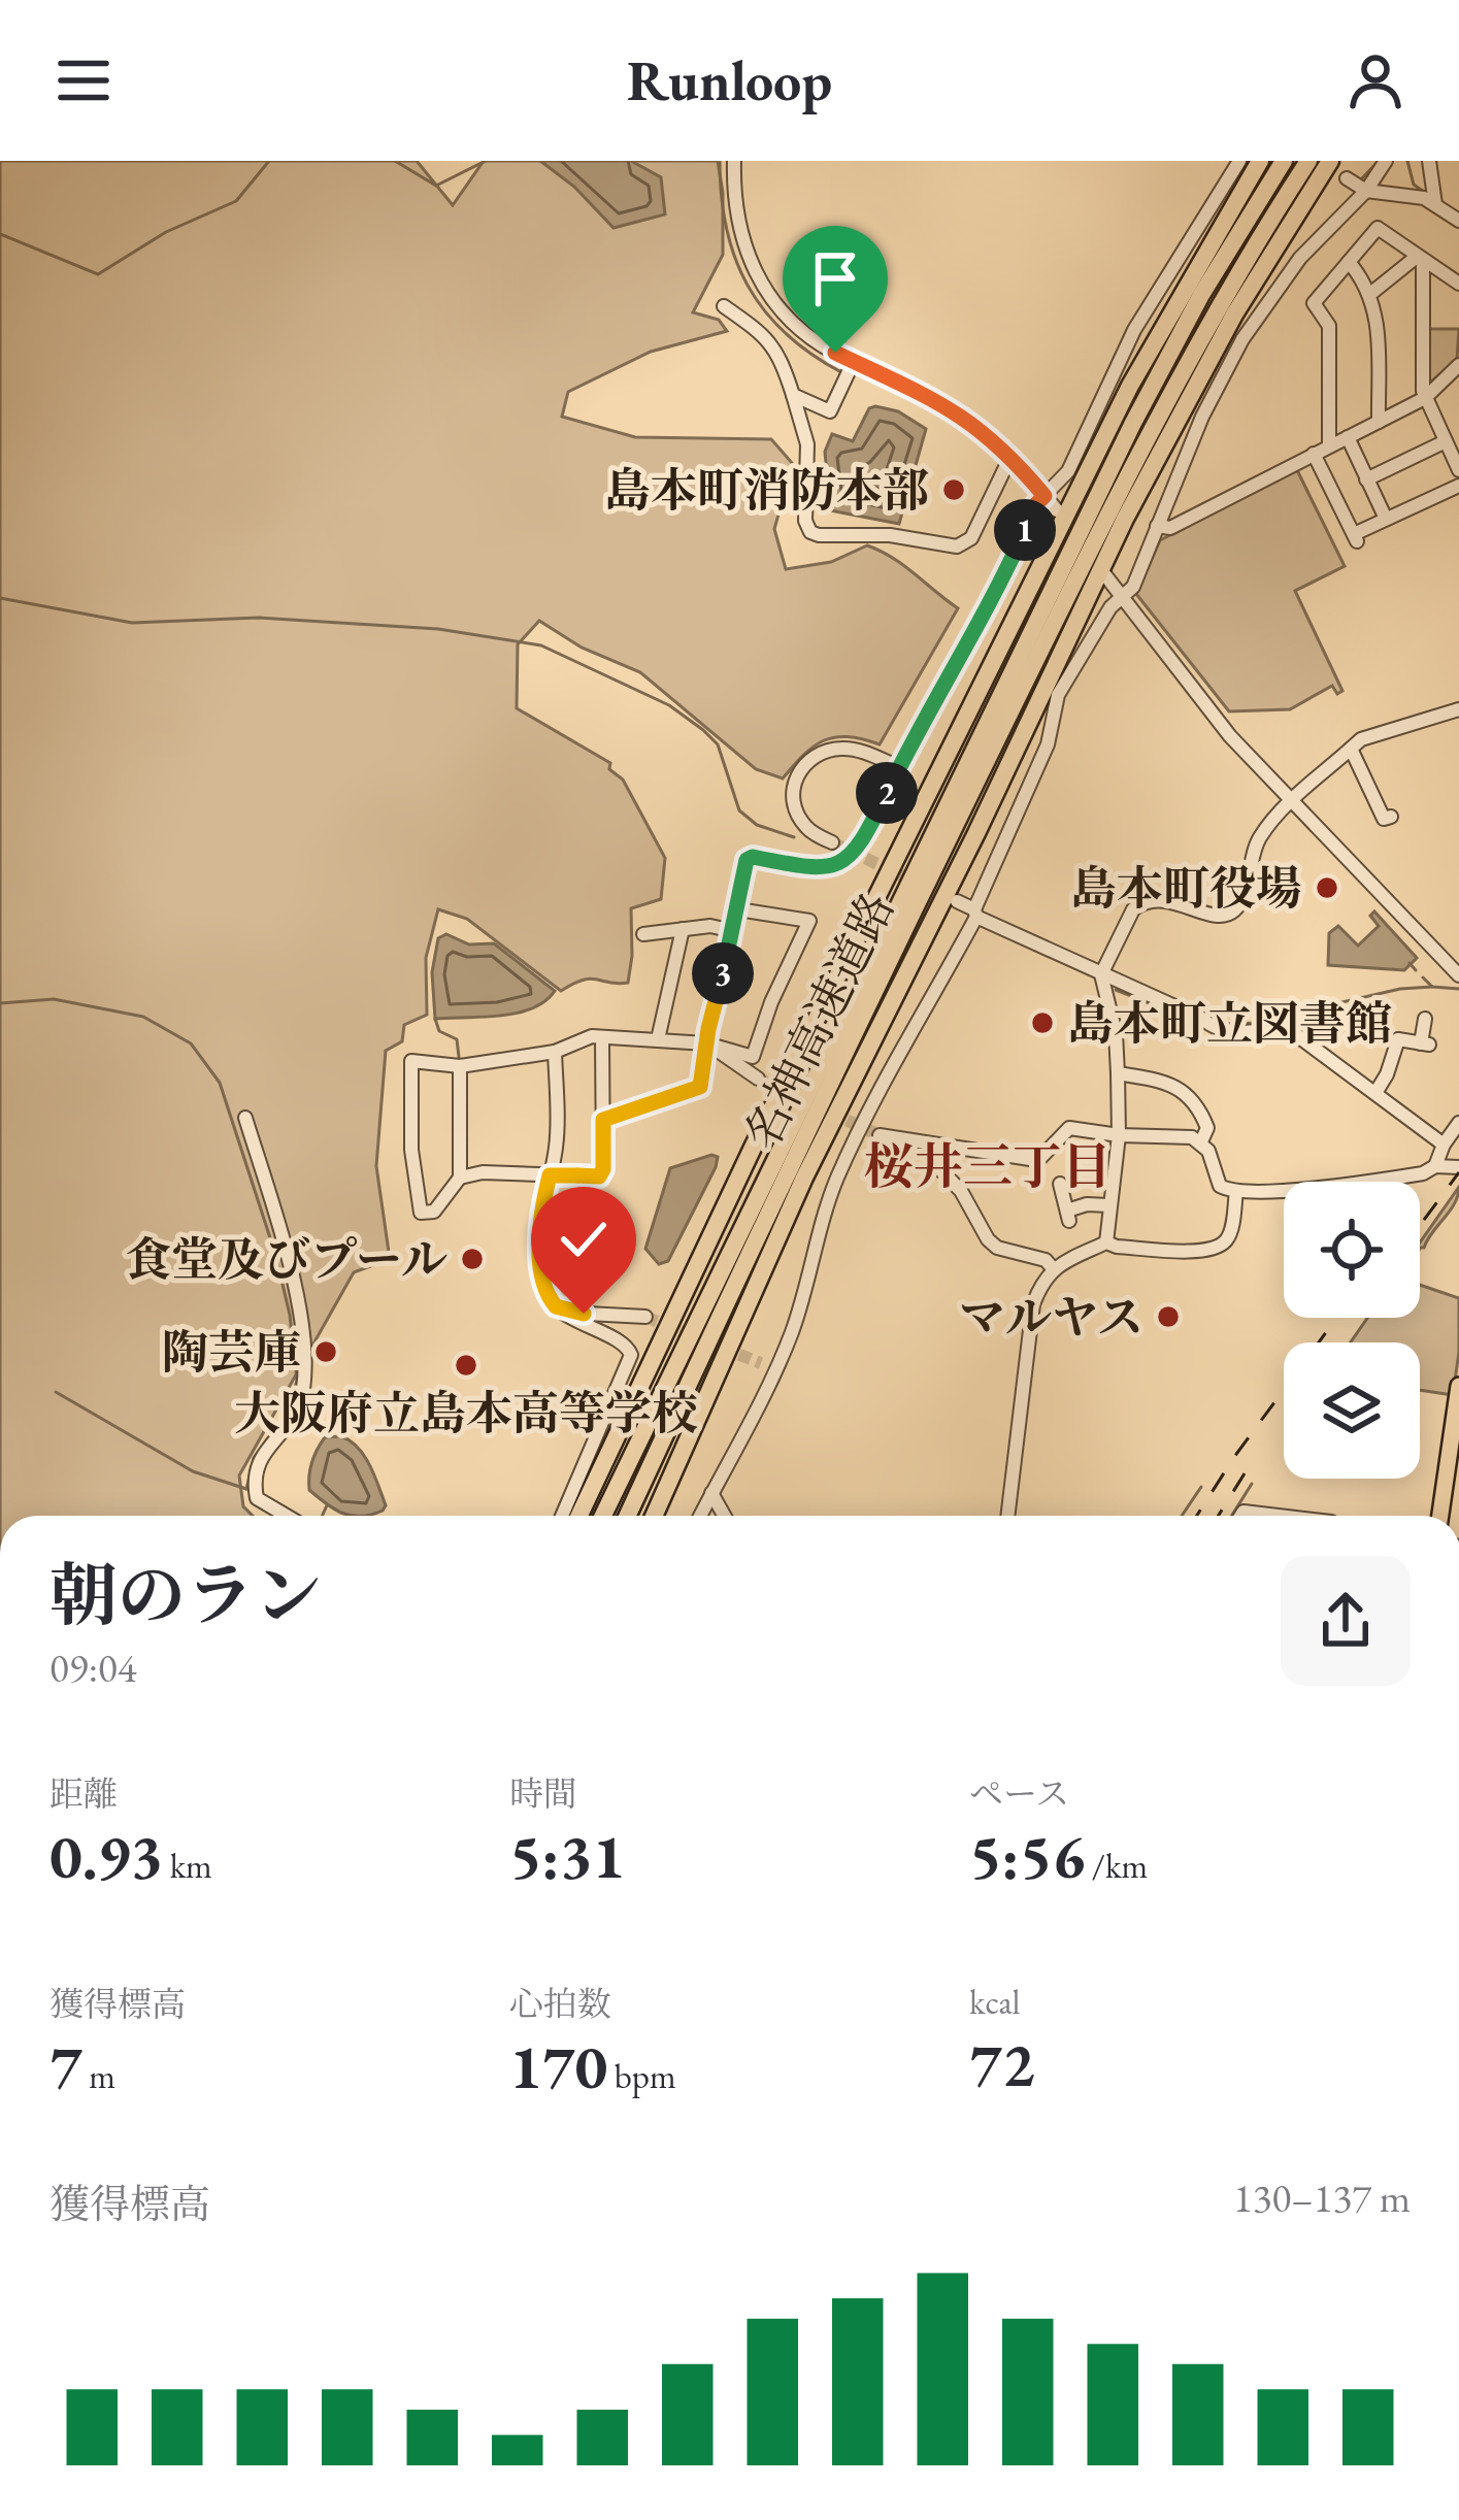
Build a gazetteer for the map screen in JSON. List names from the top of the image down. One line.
{"streets":{"highway":["名神高速道路"]},"districts":["桜井三丁目"],"places":["島本町消防本部","島本町役場","島本町立図書館","食堂及びプール","マルヤス","陶芸庫","大阪府立島本高等学校"],"page":{"header":"Runloop","pins":["1","2","3"],"heading":["朝のラン","09:04"],"stats":[["距離","0.93 km"],["時間","5:31"],["ペース","5:56 /km"],["獲得標高","7 m"],["心拍数","170 bpm"],["kcal","72"]],"chart":["獲得標高","130–137 m"]}}
